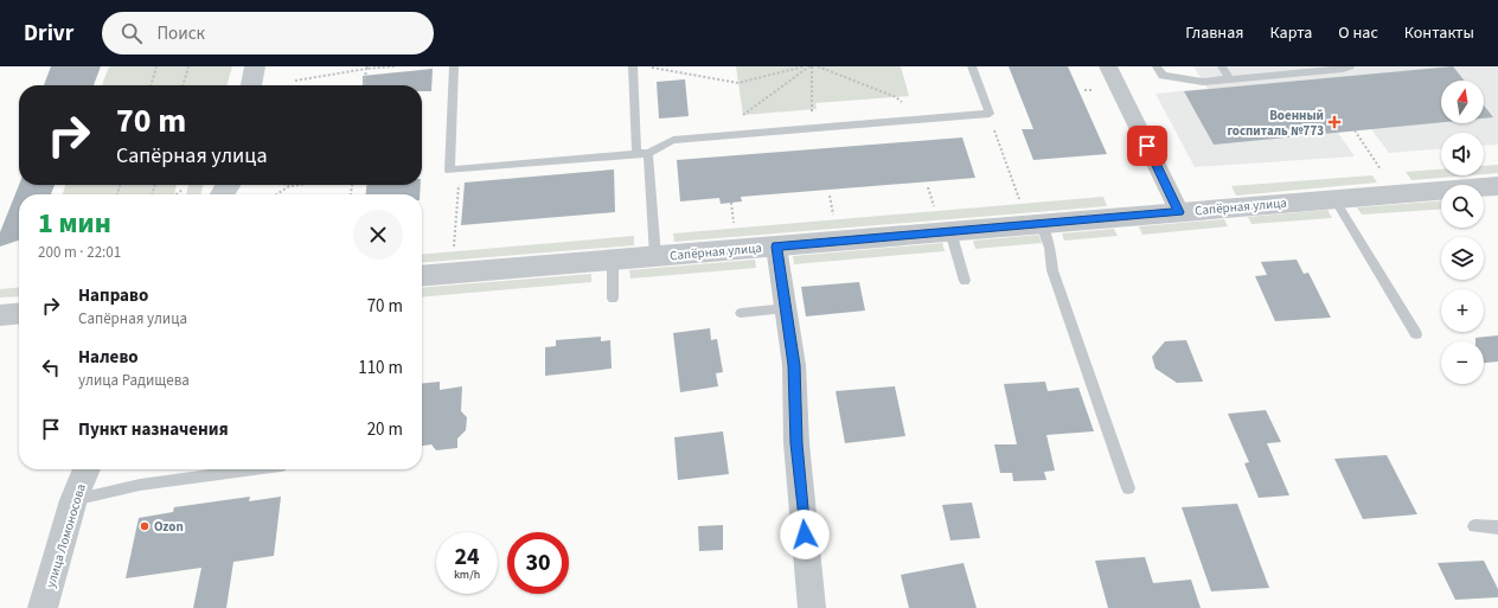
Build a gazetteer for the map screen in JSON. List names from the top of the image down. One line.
{"streets":{"street":["Сапёрная улица","улица Ломоносова"]},"places":{"health":["Военный госпиталь №773"],"other":["Ozon"]},"north":"top","page":{"header":"Drivr","search":"Поиск","nav":["Главная","Карта","О нас","Контакты"],"map_buttons":["+","−"],"turn":["70 m","Сапёрная улица"],"heading":["1 мин","200 m · 22:01"],"list":[{"name":"Направо","note":"Сапёрная улица","value":"70 m"},{"name":"Налево","note":"улица Радищева","value":"110 m"},{"name":"Пункт назначения","value":"20 m"}],"speed":"24 km/h","limit":"30"}}
